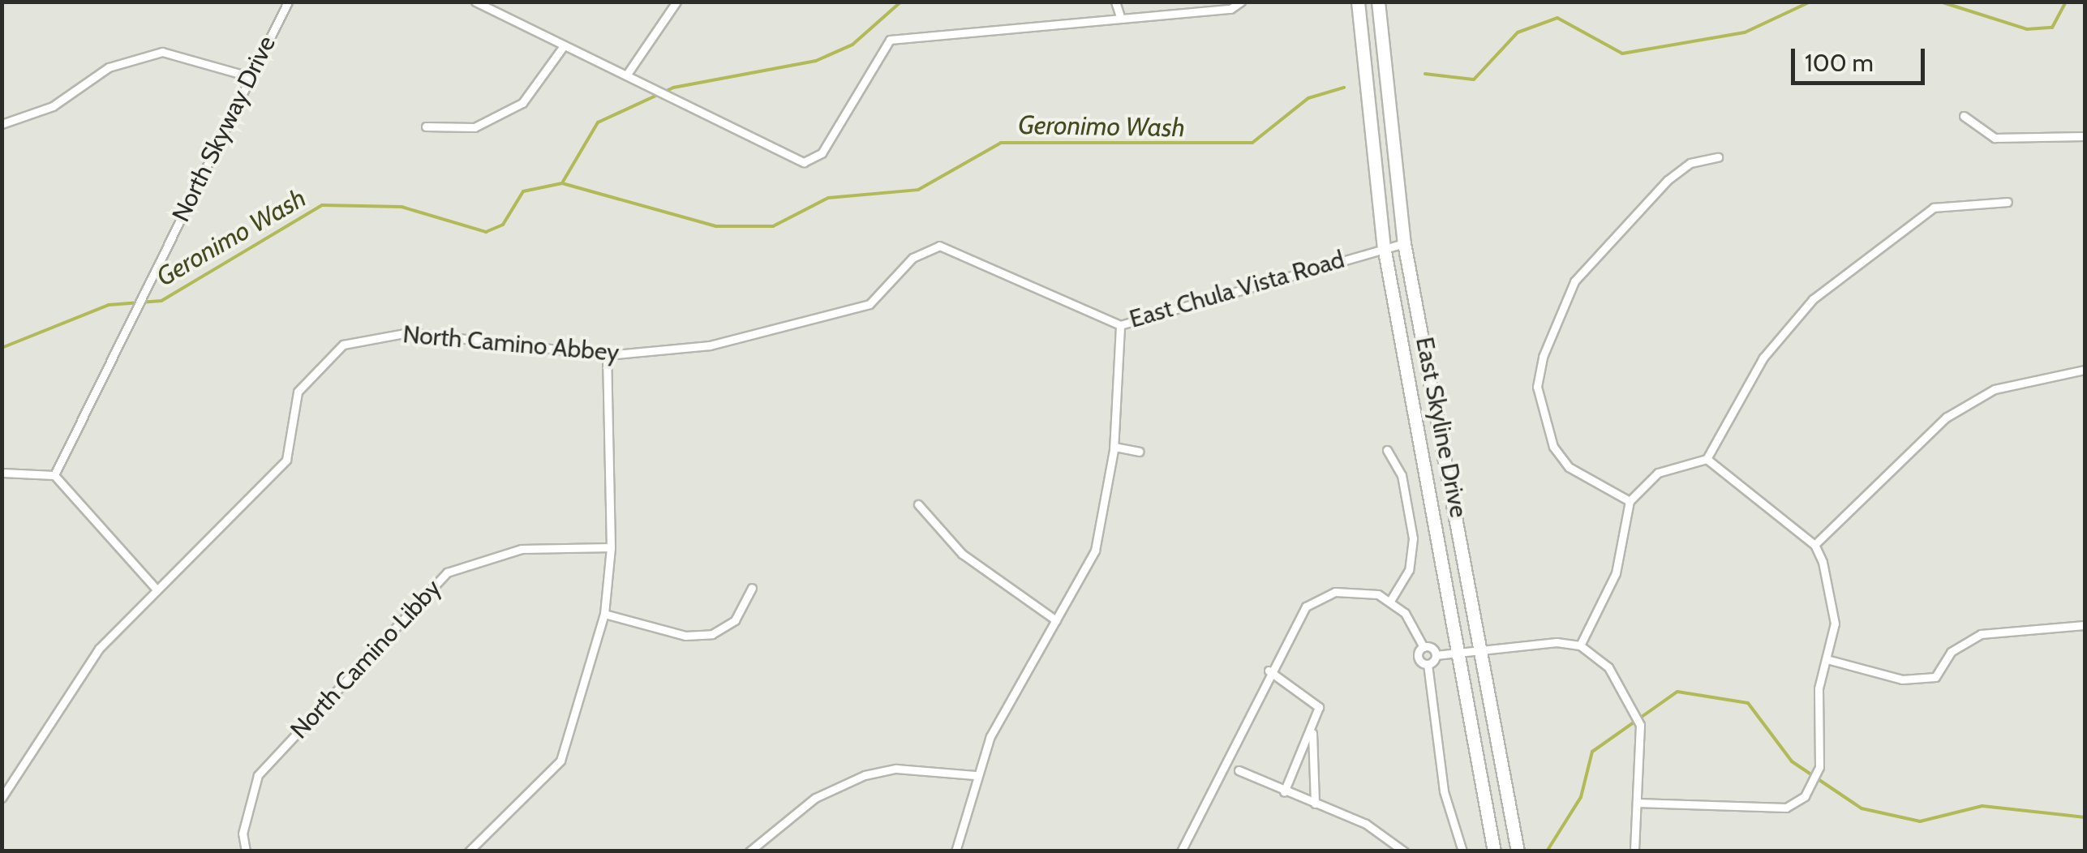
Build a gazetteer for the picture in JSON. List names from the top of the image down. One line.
{"streets":{"main road":["East Skyline Drive"],"street":["North Skyway Drive","East Chula Vista Road","North Camino Abbey","North Camino Libby"]},"crossings":[["East Chula Vista Road","North Camino Abbey"],["East Chula Vista Road","East Skyline Drive"]],"water":["Geronimo Wash"],"scale_bar":"100 m"}
